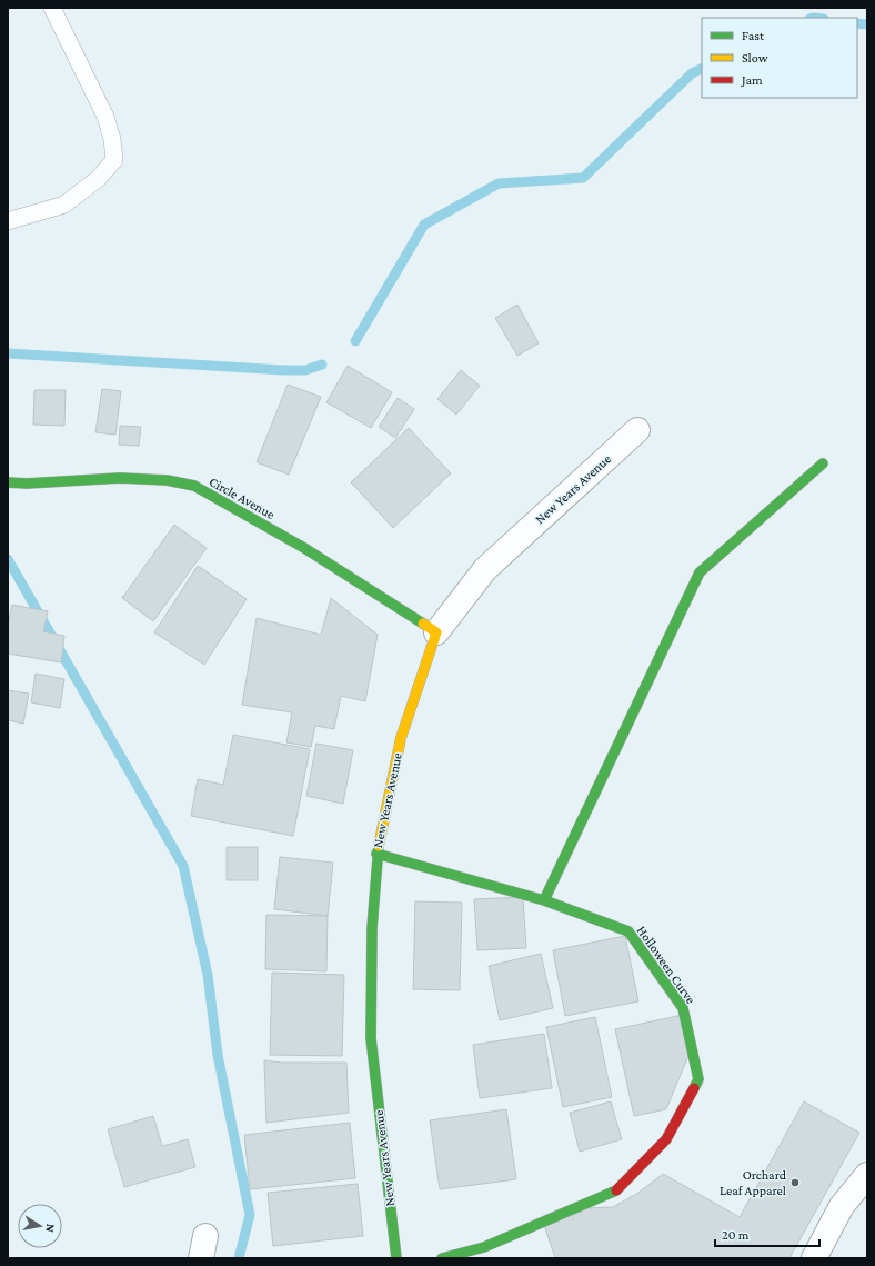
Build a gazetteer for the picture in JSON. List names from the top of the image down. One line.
{"streets":{"street":["New Years Avenue","Circle Avenue","Holloween Curve"]},"crossings":[["New Years Avenue","Circle Avenue"],["New Years Avenue","Holloween Curve"]],"places":["Orchard Leaf Apparel"],"legend":["Fast","Slow","Jam"],"scale_bar":"20 m","north":"right"}
